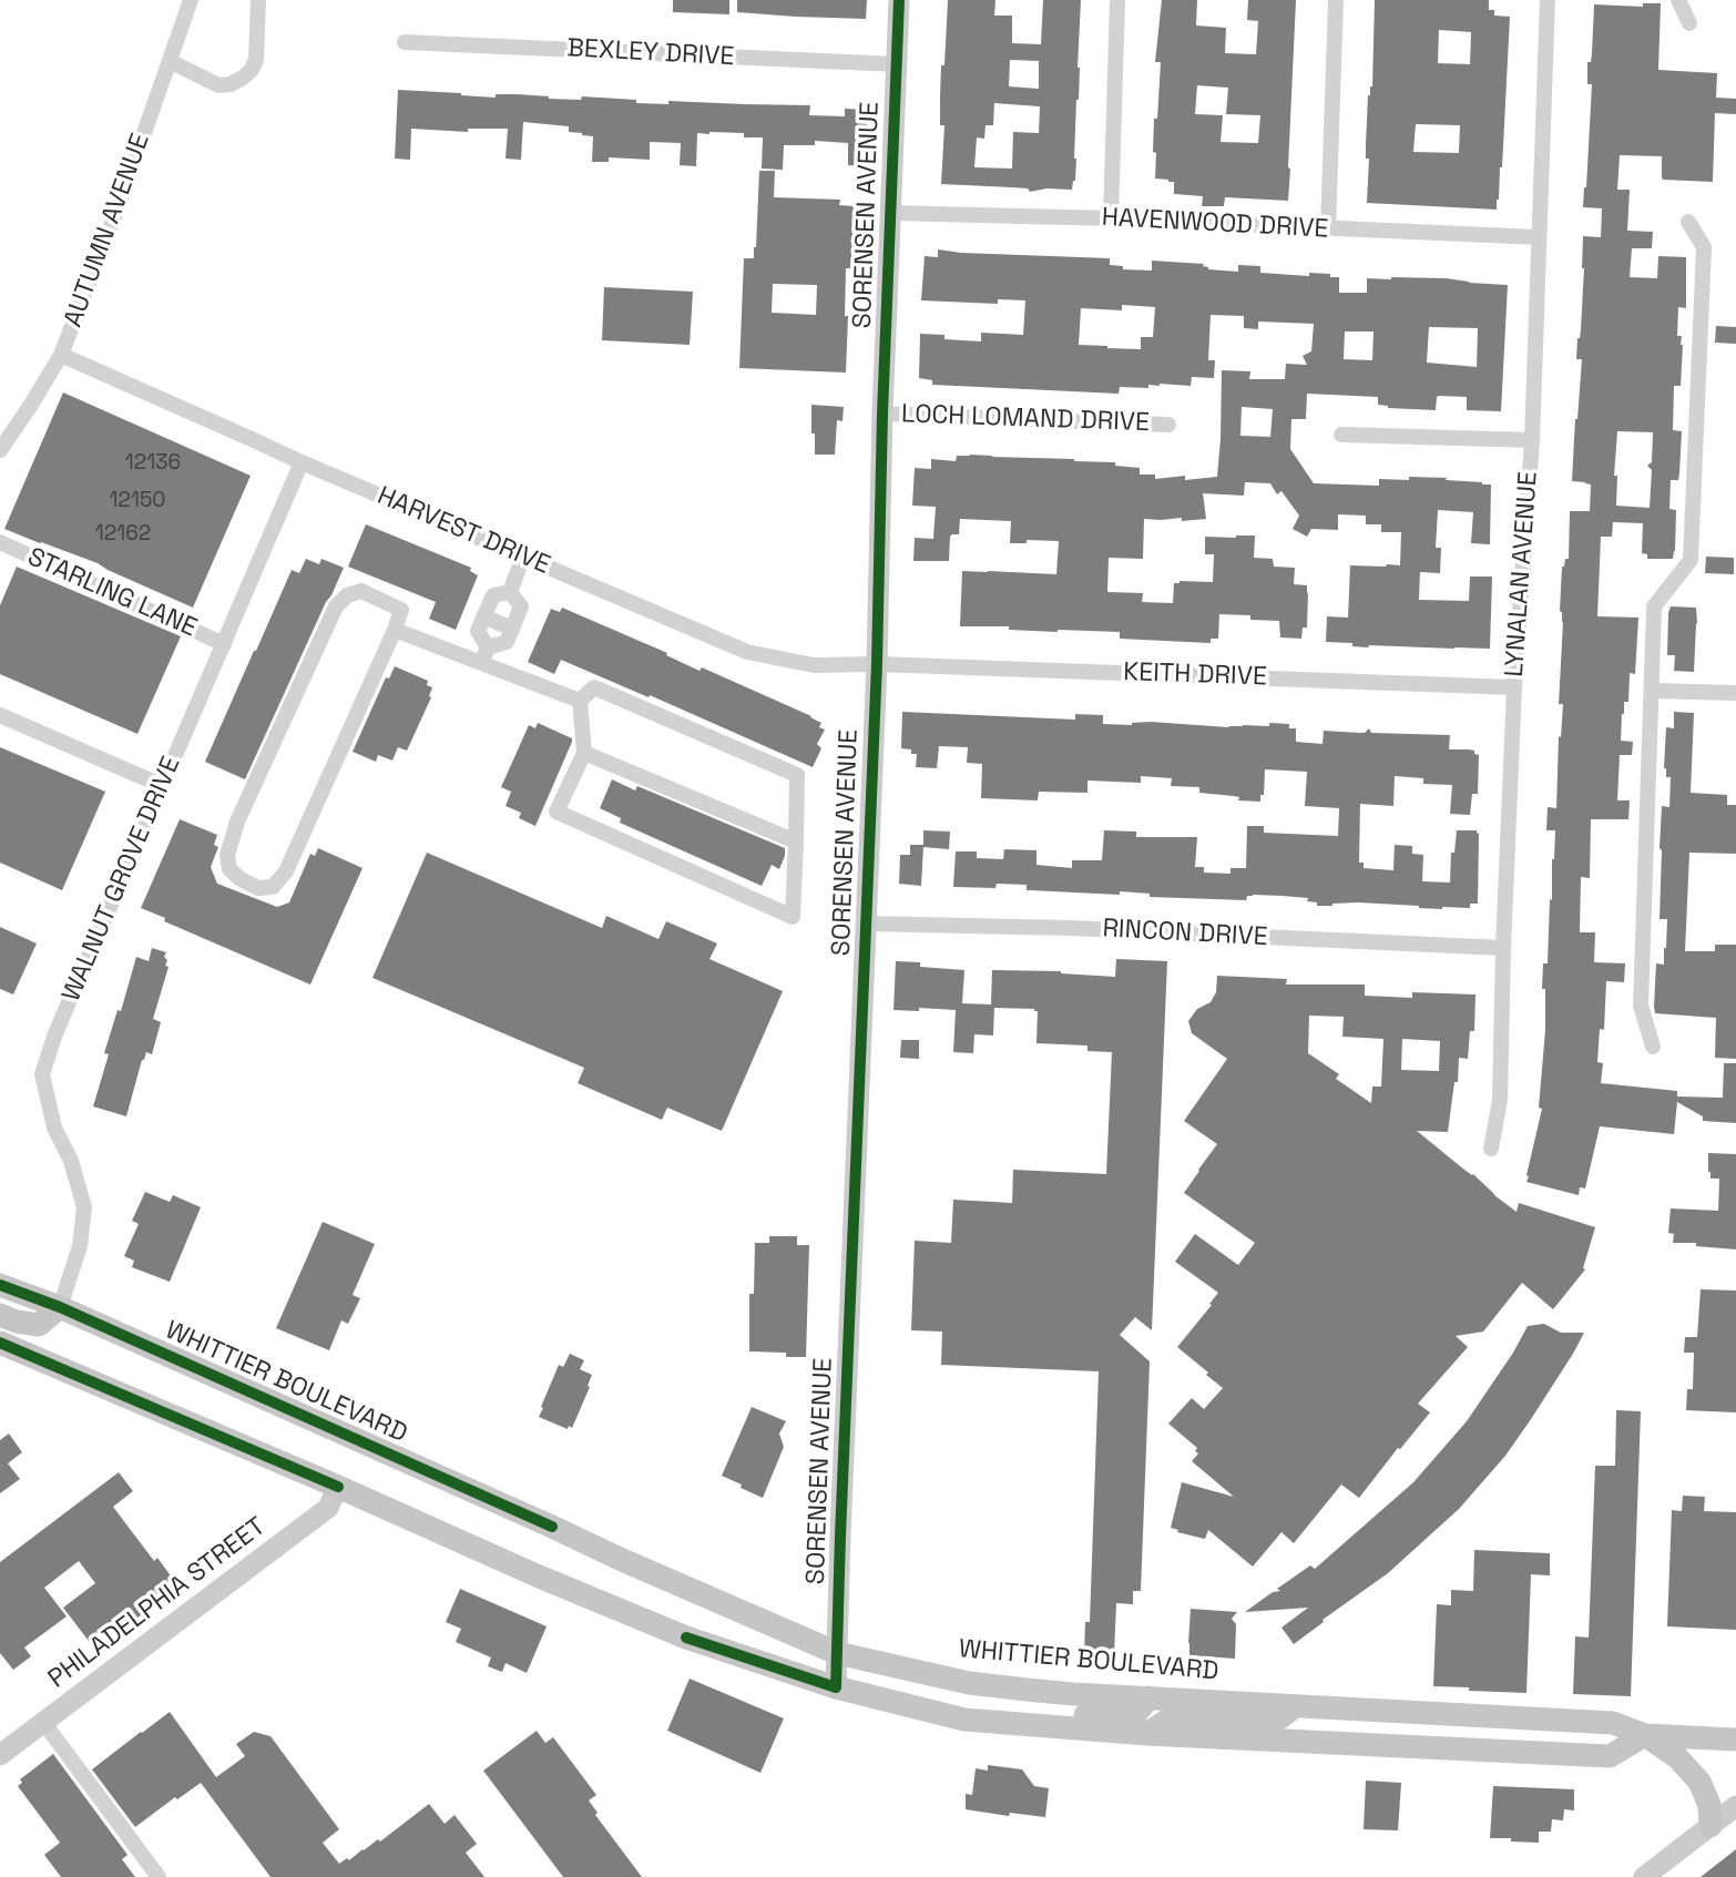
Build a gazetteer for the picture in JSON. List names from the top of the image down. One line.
{"streets":{"main road":["WHITTIER BOULEVARD"],"street":["BEXLEY DRIVE","SORENSEN AVENUE","HAVENWOOD DRIVE","AUTUMN AVENUE","LOCH LOMAND DRIVE","HARVEST DRIVE","LYNALAN AVENUE","STARLING LANE","KEITH DRIVE","WALNUT GROVE DRIVE","RINCON DRIVE","PHILADELPHIA STREET"]},"crossings":[["BEXLEY DRIVE","SORENSEN AVENUE"],["SORENSEN AVENUE","HAVENWOOD DRIVE"],["SORENSEN AVENUE","LOCH LOMAND DRIVE"],["SORENSEN AVENUE","HARVEST DRIVE"],["SORENSEN AVENUE","KEITH DRIVE"],["SORENSEN AVENUE","RINCON DRIVE"],["SORENSEN AVENUE","WHITTIER BOULEVARD"],["HAVENWOOD DRIVE","LYNALAN AVENUE"],["AUTUMN AVENUE","HARVEST DRIVE"],["HARVEST DRIVE","KEITH DRIVE"],["HARVEST DRIVE","WALNUT GROVE DRIVE"],["LYNALAN AVENUE","KEITH DRIVE"],["LYNALAN AVENUE","RINCON DRIVE"],["STARLING LANE","WALNUT GROVE DRIVE"],["WALNUT GROVE DRIVE","WHITTIER BOULEVARD"]],"house_numbers":["12136","12150","12162"]}
